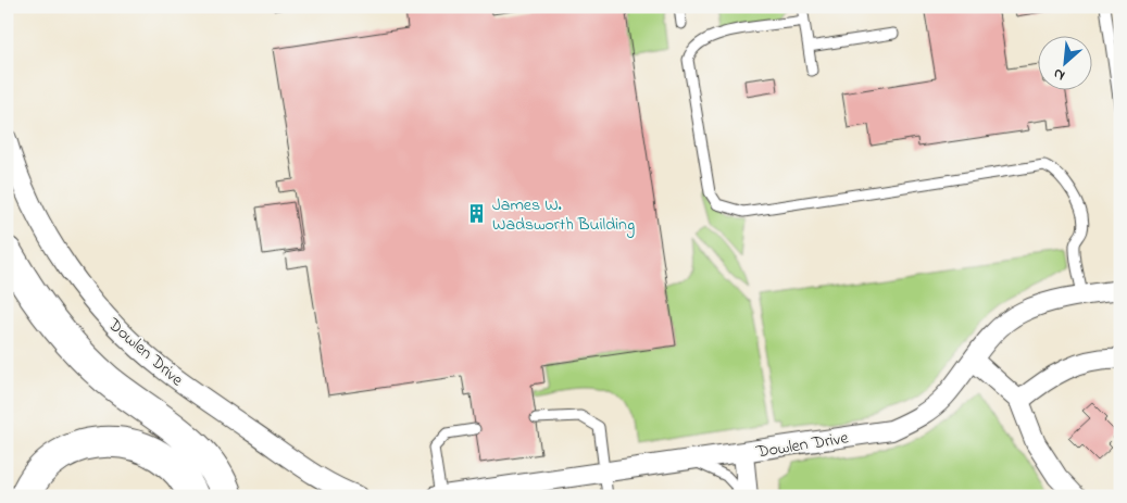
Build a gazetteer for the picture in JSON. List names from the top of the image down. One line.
{"streets":{"street":["Dowlen Drive"]},"places":{"building":["James W. Wadsworth Building"]},"north":"bottom left"}
